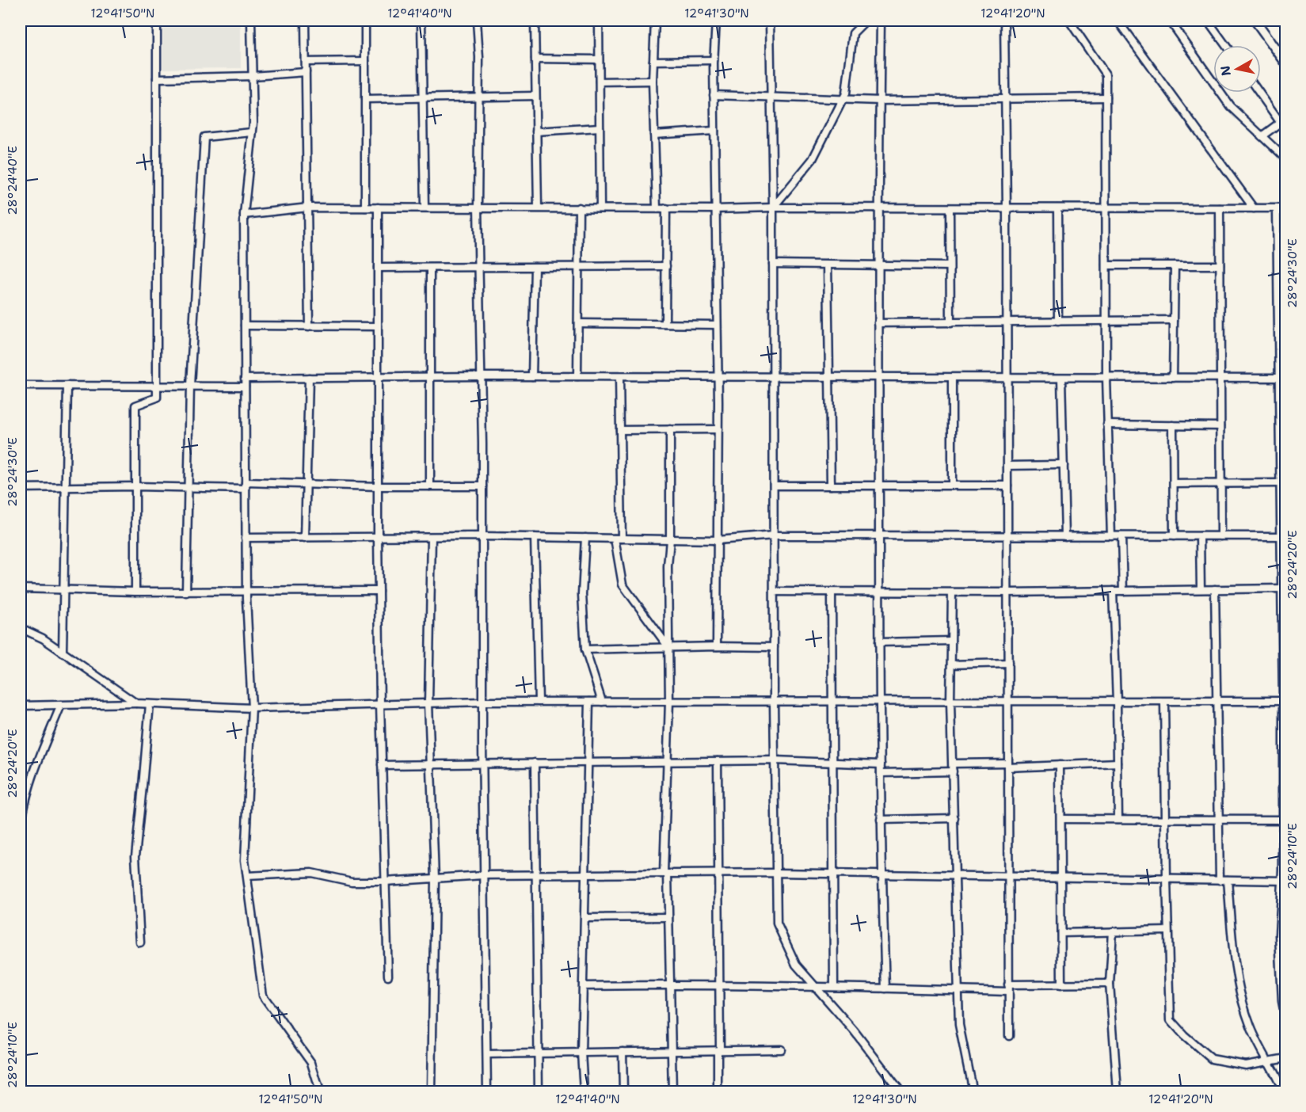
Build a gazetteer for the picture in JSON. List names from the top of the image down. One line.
{"north":"left","coordinates":["12°41'50\"N","12°41'40\"N","12°41'30\"N","12°41'20\"N","28°24'40\"E","28°24'30\"E","28°24'20\"E","28°24'10\"E"]}
